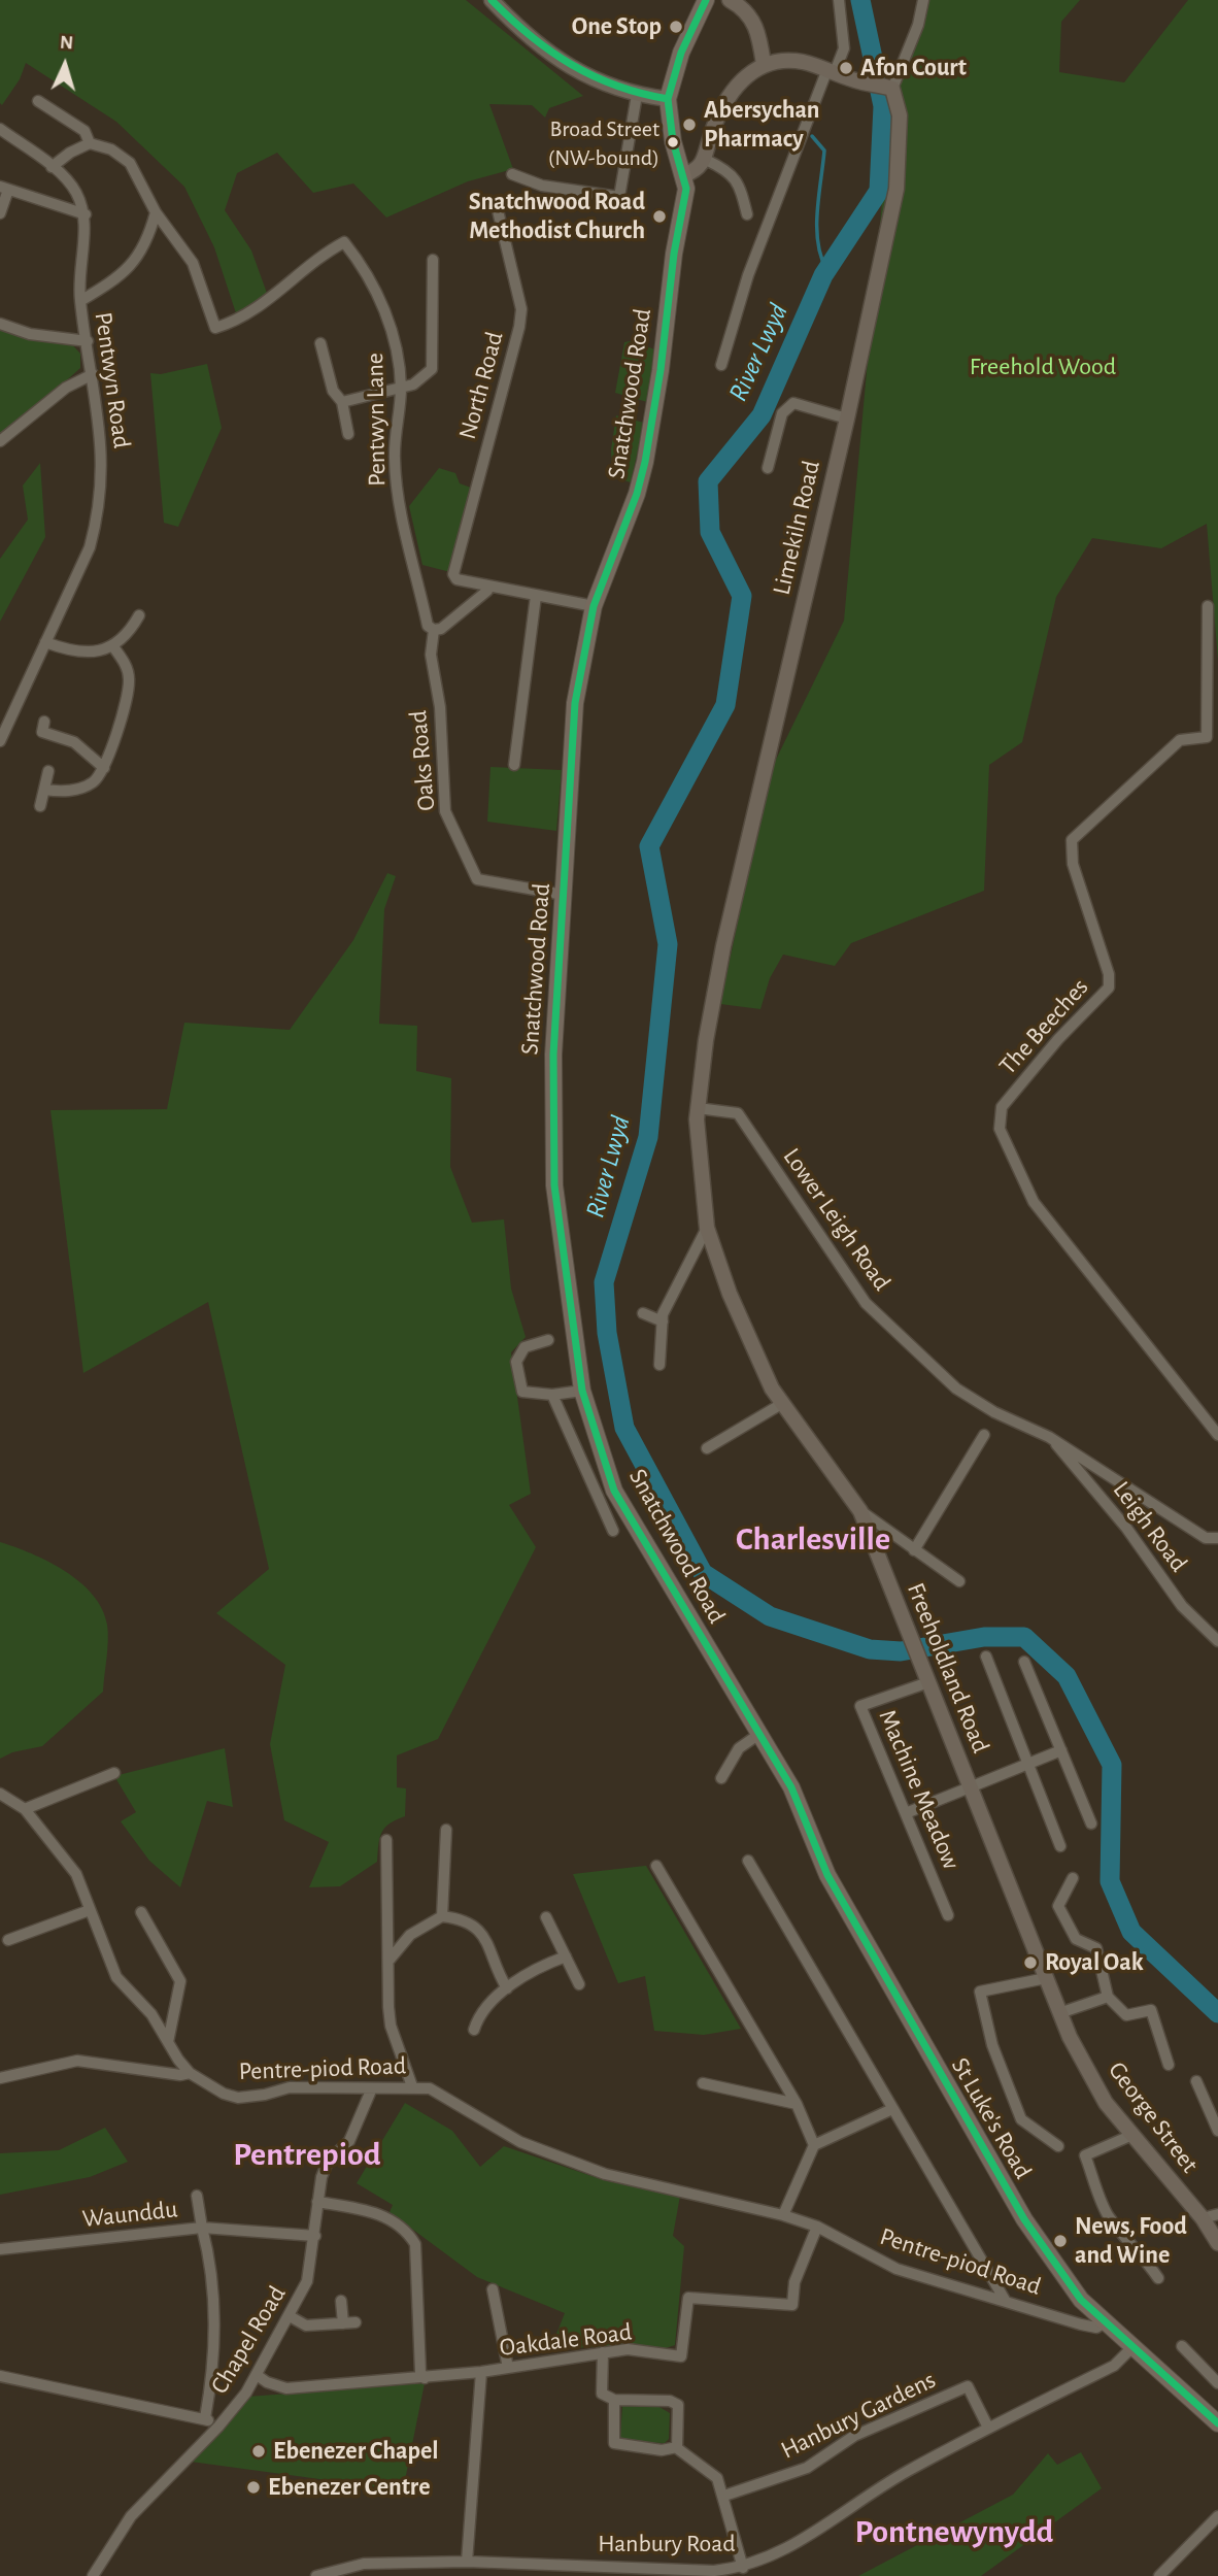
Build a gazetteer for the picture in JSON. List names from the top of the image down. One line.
{"streets":{"main road":["Snatchwood Road","Limekiln Road","Freeholdland Road","George Street","St Luke's Road"],"street":["Pentwyn Road","North Road","Pentwyn Lane","Oaks Road","The Beeches","Lower Leigh Road","Leigh Road","Machine Meadow","Pentre-piod Road","Waunddu","Chapel Road","Oakdale Road","Hanbury Gardens","Hanbury Road"]},"crossings":[["Snatchwood Road","Oaks Road"],["Snatchwood Road","St Luke's Road"],["Pentwyn Lane","Oaks Road"],["Limekiln Road","Lower Leigh Road"],["Limekiln Road","Freeholdland Road"],["Lower Leigh Road","Leigh Road"],["Lower Leigh Road","Freeholdland Road"],["Freeholdland Road","Machine Meadow"],["Freeholdland Road","George Street"],["Pentre-piod Road","St Luke's Road"],["Pentre-piod Road","Chapel Road"],["Pentre-piod Road","Oakdale Road"],["St Luke's Road","Hanbury Road"],["Chapel Road","Oakdale Road"],["Hanbury Gardens","Hanbury Road"]],"districts":["Charlesville","Pentrepiod","Pontnewynydd"],"water":["River Lwyd"],"parks":["Freehold Wood"],"places":["One Stop","Afon Court","Abersychan Pharmacy","Broad Street (NW-bound)","Snatchwood Road Methodist Church","Royal Oak","News, Food and Wine","Ebenezer Chapel","Ebenezer Centre"],"north":"top"}
